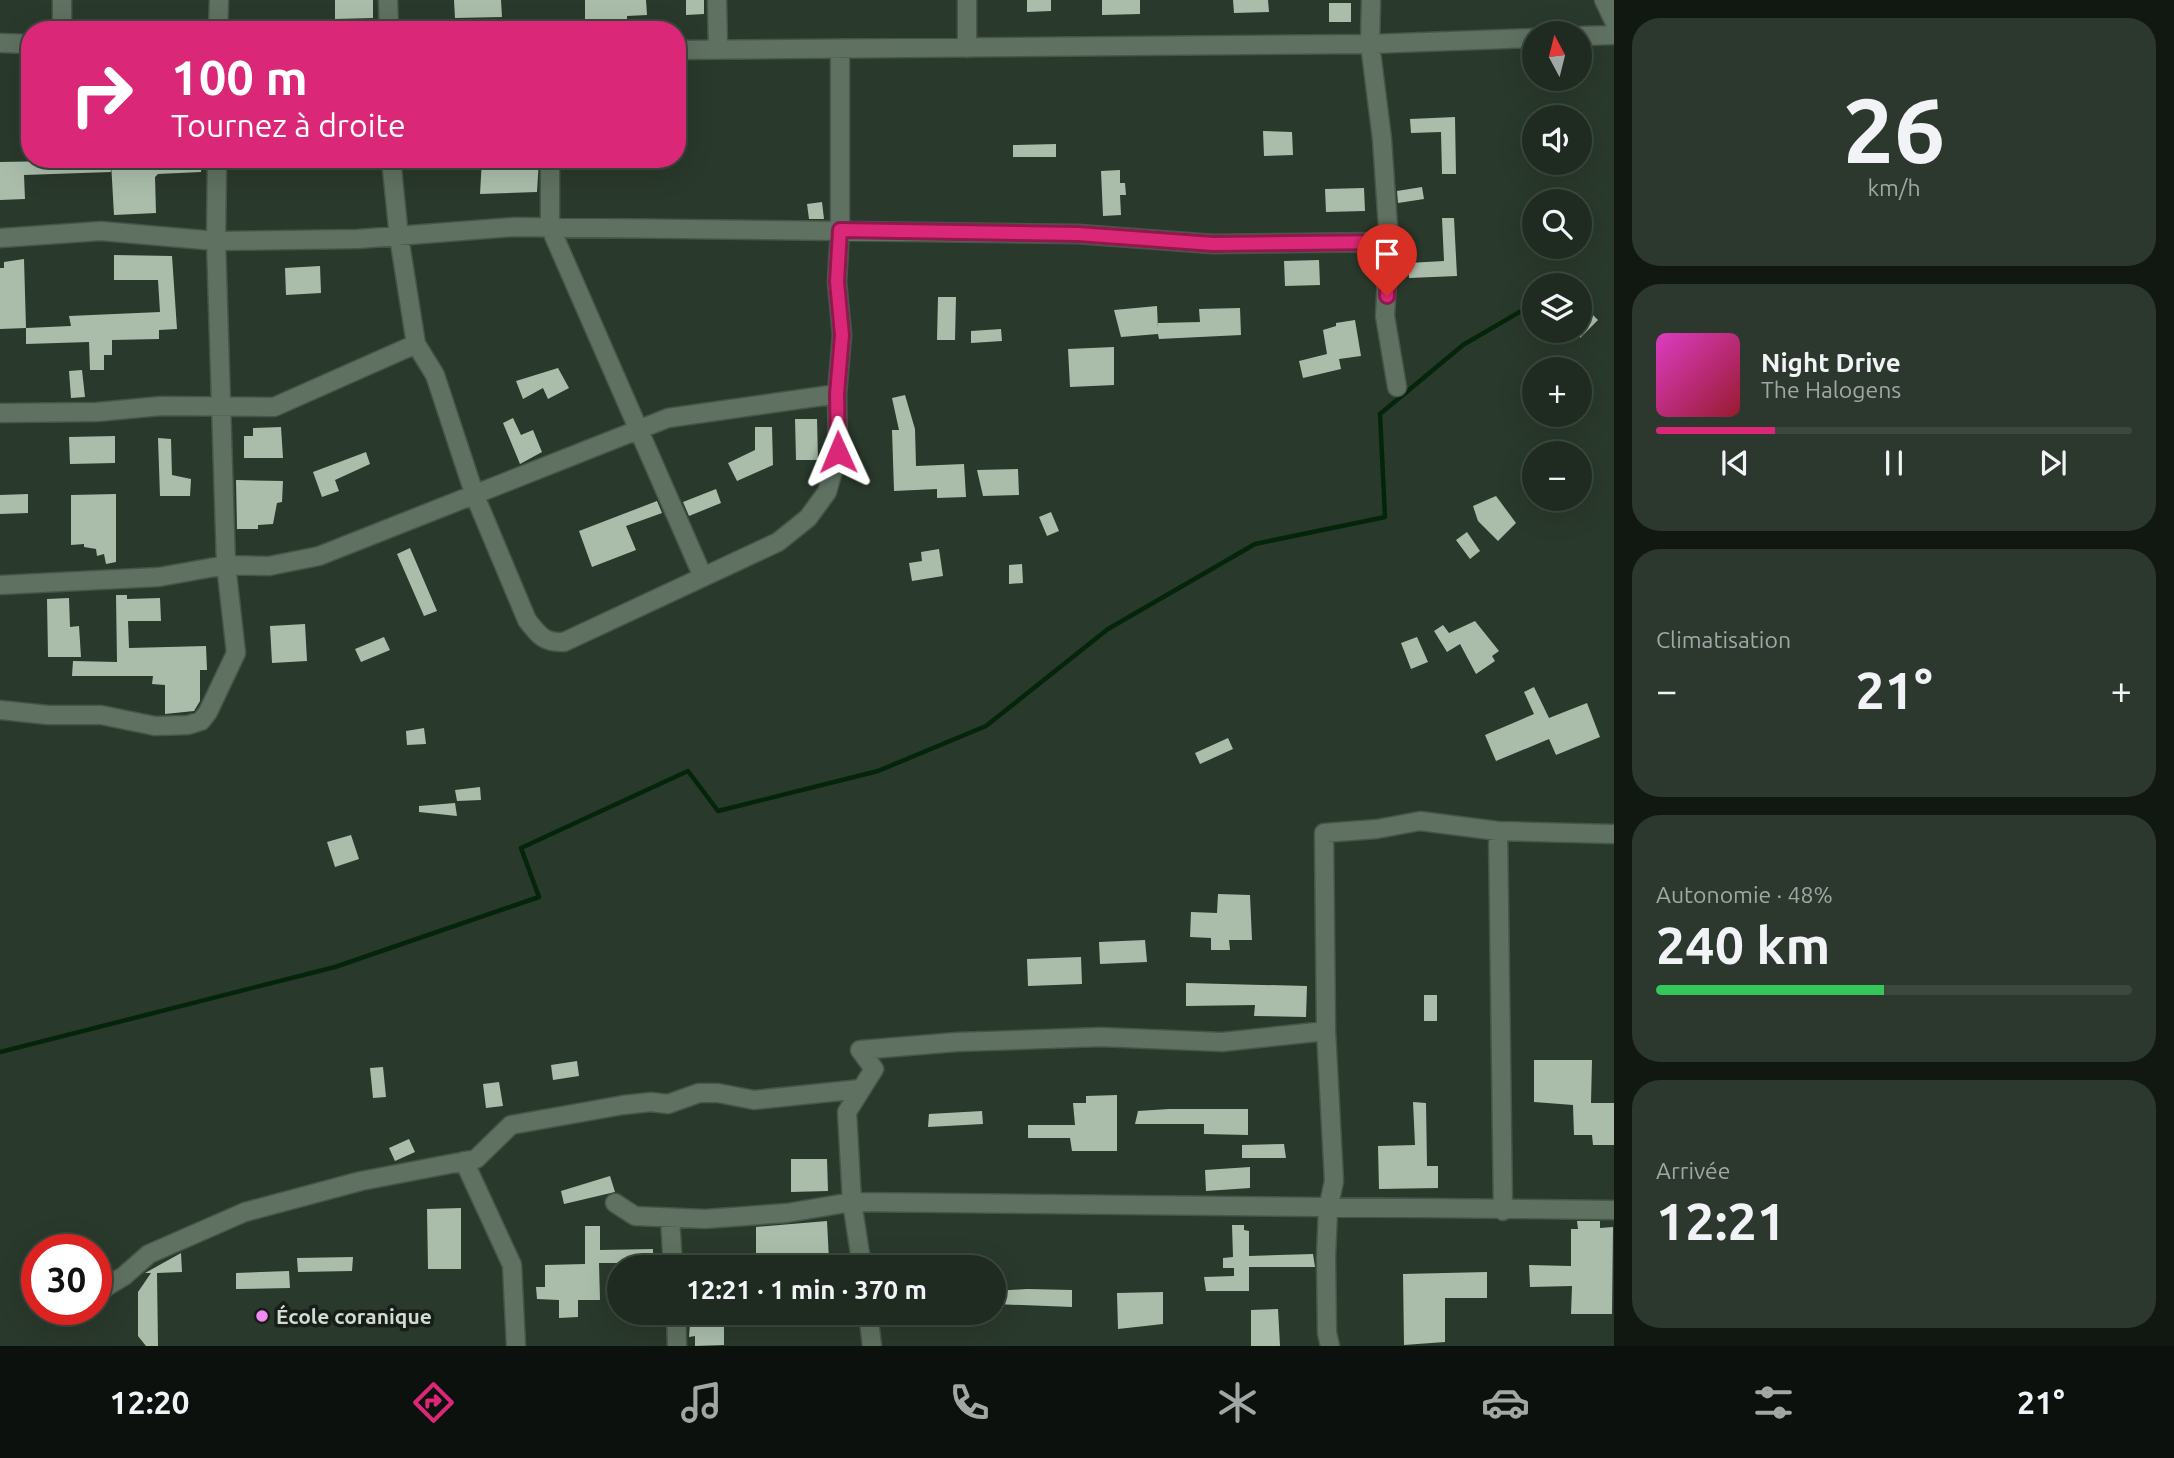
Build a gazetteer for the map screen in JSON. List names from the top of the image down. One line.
{"places":["École coranique"],"north":"top","page":{"tile":[["26","km/h"],"Climatisation",["Autonomie · 48%","240 km"],["Arrivée","12:21"]],"map_buttons":["+","−"],"turn":["100 m","Tournez à droite"],"song":["Night Drive","The Halogens"],"heat":["−","21°","+"],"limit":"30","trip":"12:21 · 1 min · 370 m","tabs":["12:20","21°"]}}
